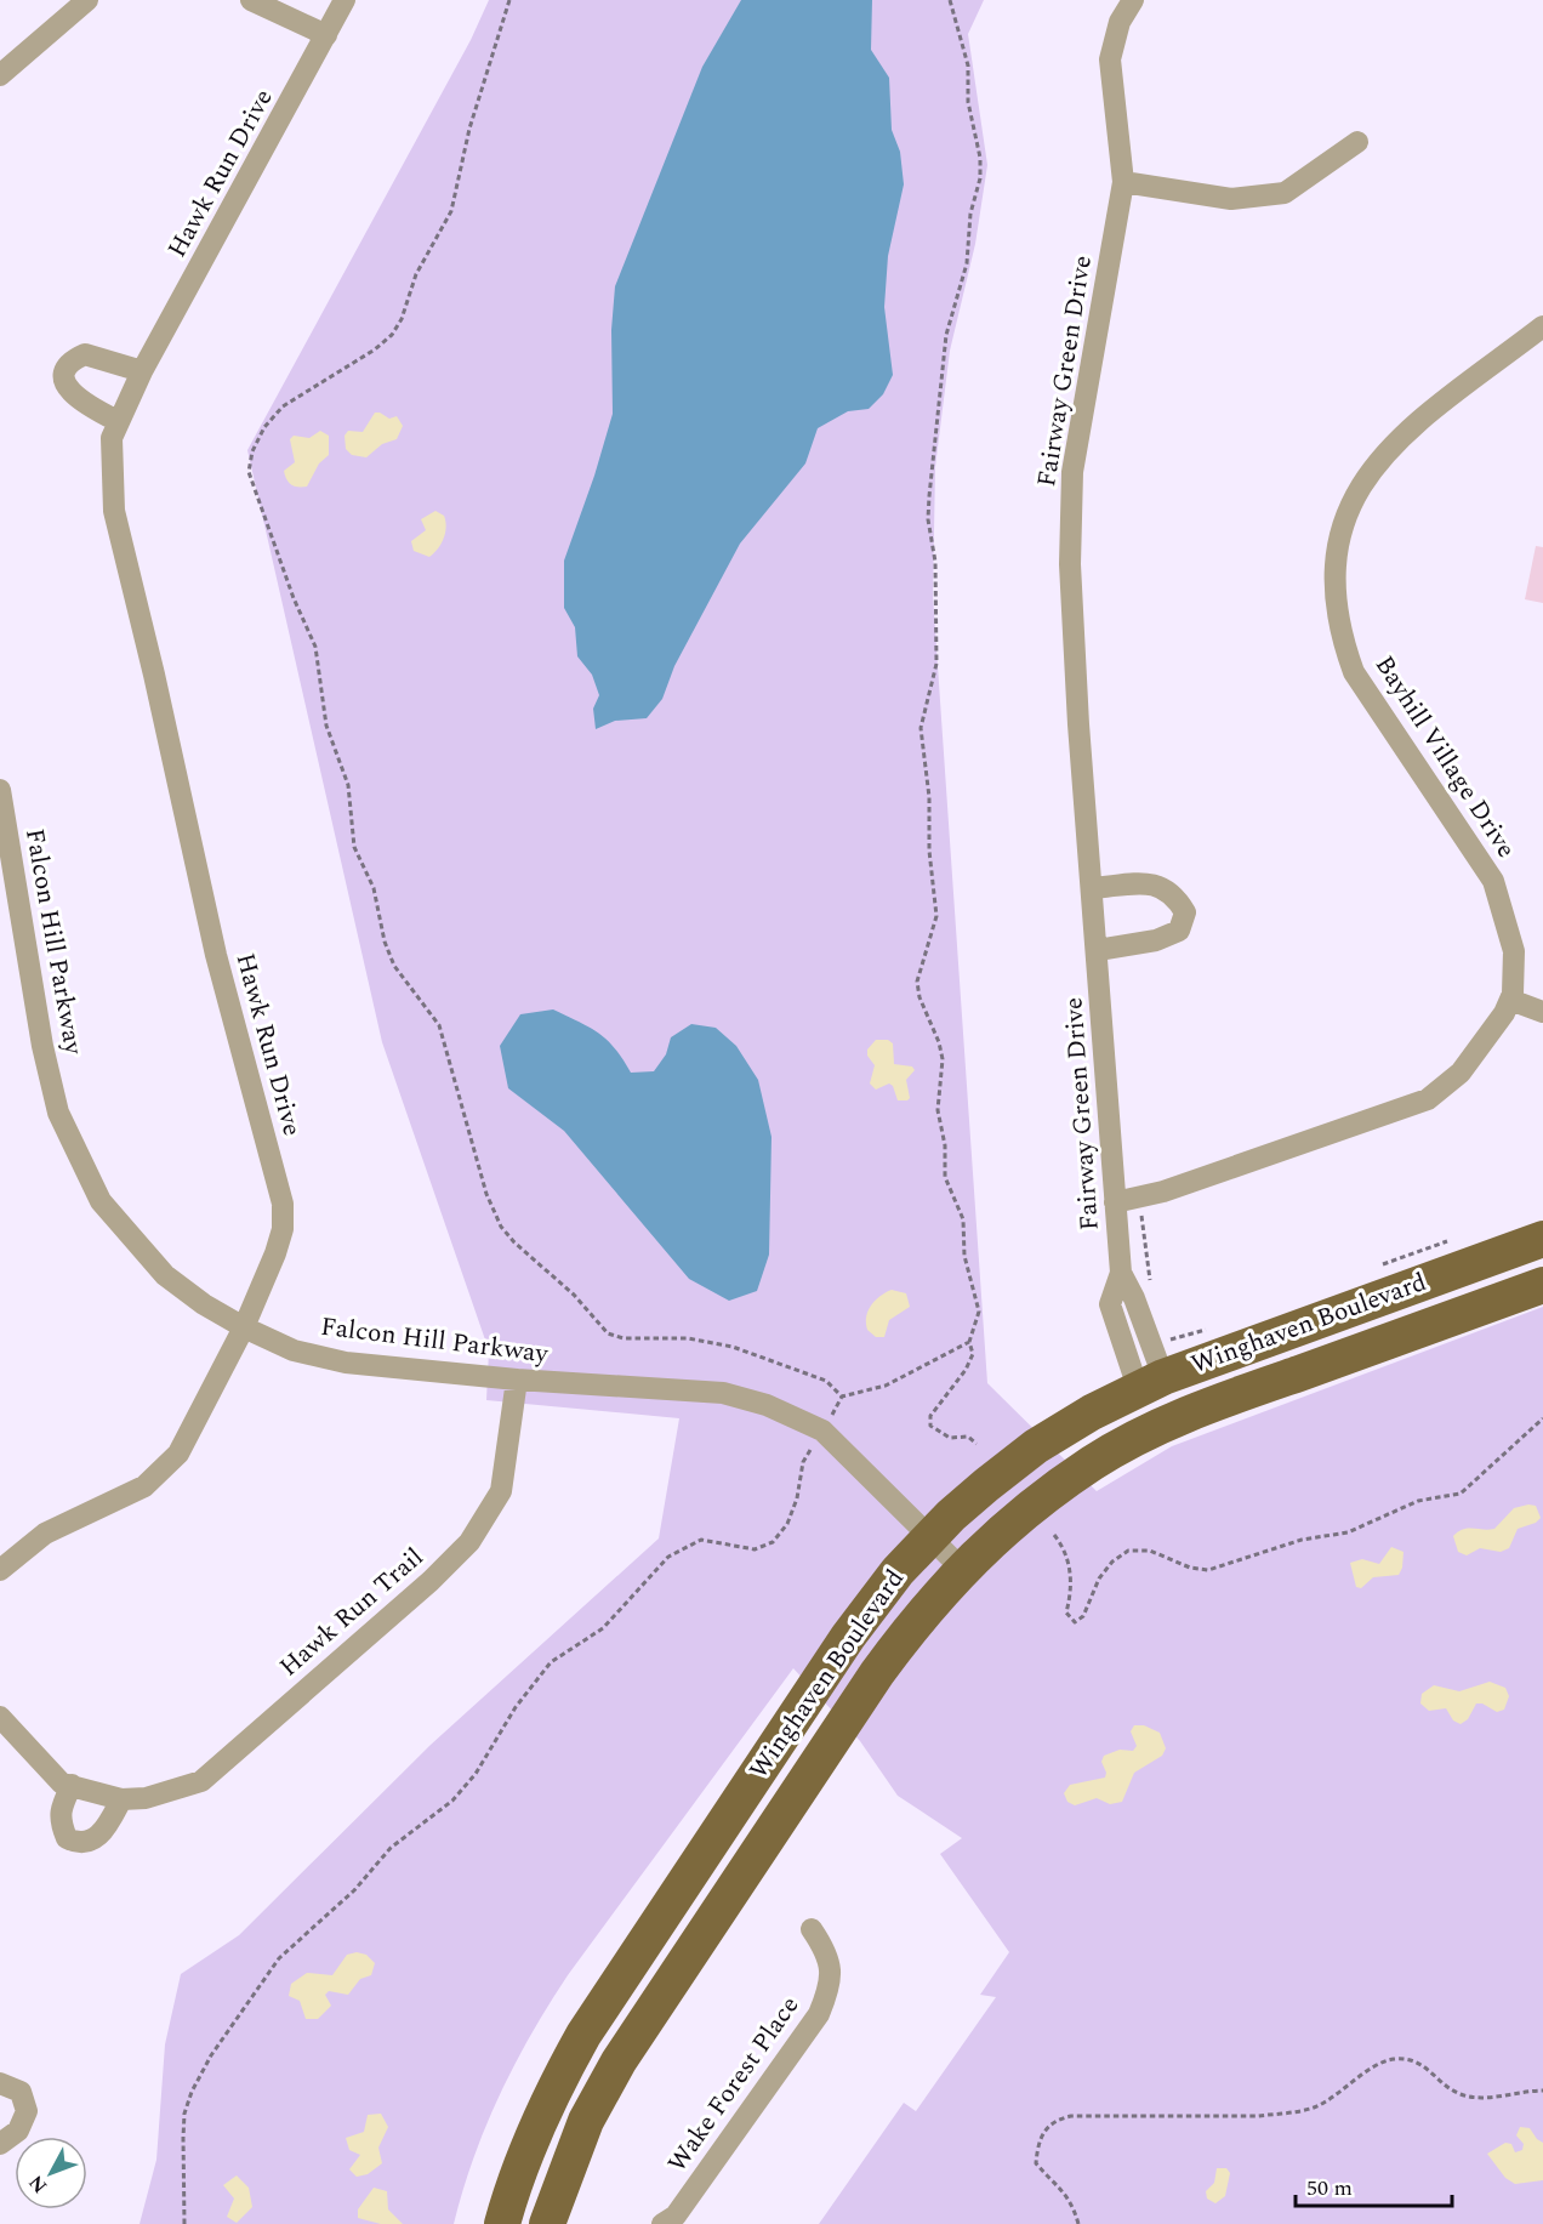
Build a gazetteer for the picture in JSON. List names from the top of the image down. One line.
{"streets":{"main road":["Winghaven Boulevard"],"street":["Hawk Run Drive","Fairway Green Drive","Bayhill Village Drive","Falcon Hill Parkway","Hawk Run Trail","Wake Forest Place"]},"crossings":[["Hawk Run Drive","Falcon Hill Parkway"],["Fairway Green Drive","Bayhill Village Drive"],["Fairway Green Drive","Winghaven Boulevard"],["Falcon Hill Parkway","Winghaven Boulevard"],["Falcon Hill Parkway","Hawk Run Trail"]],"scale_bar":"50 m","north":"bottom left"}
